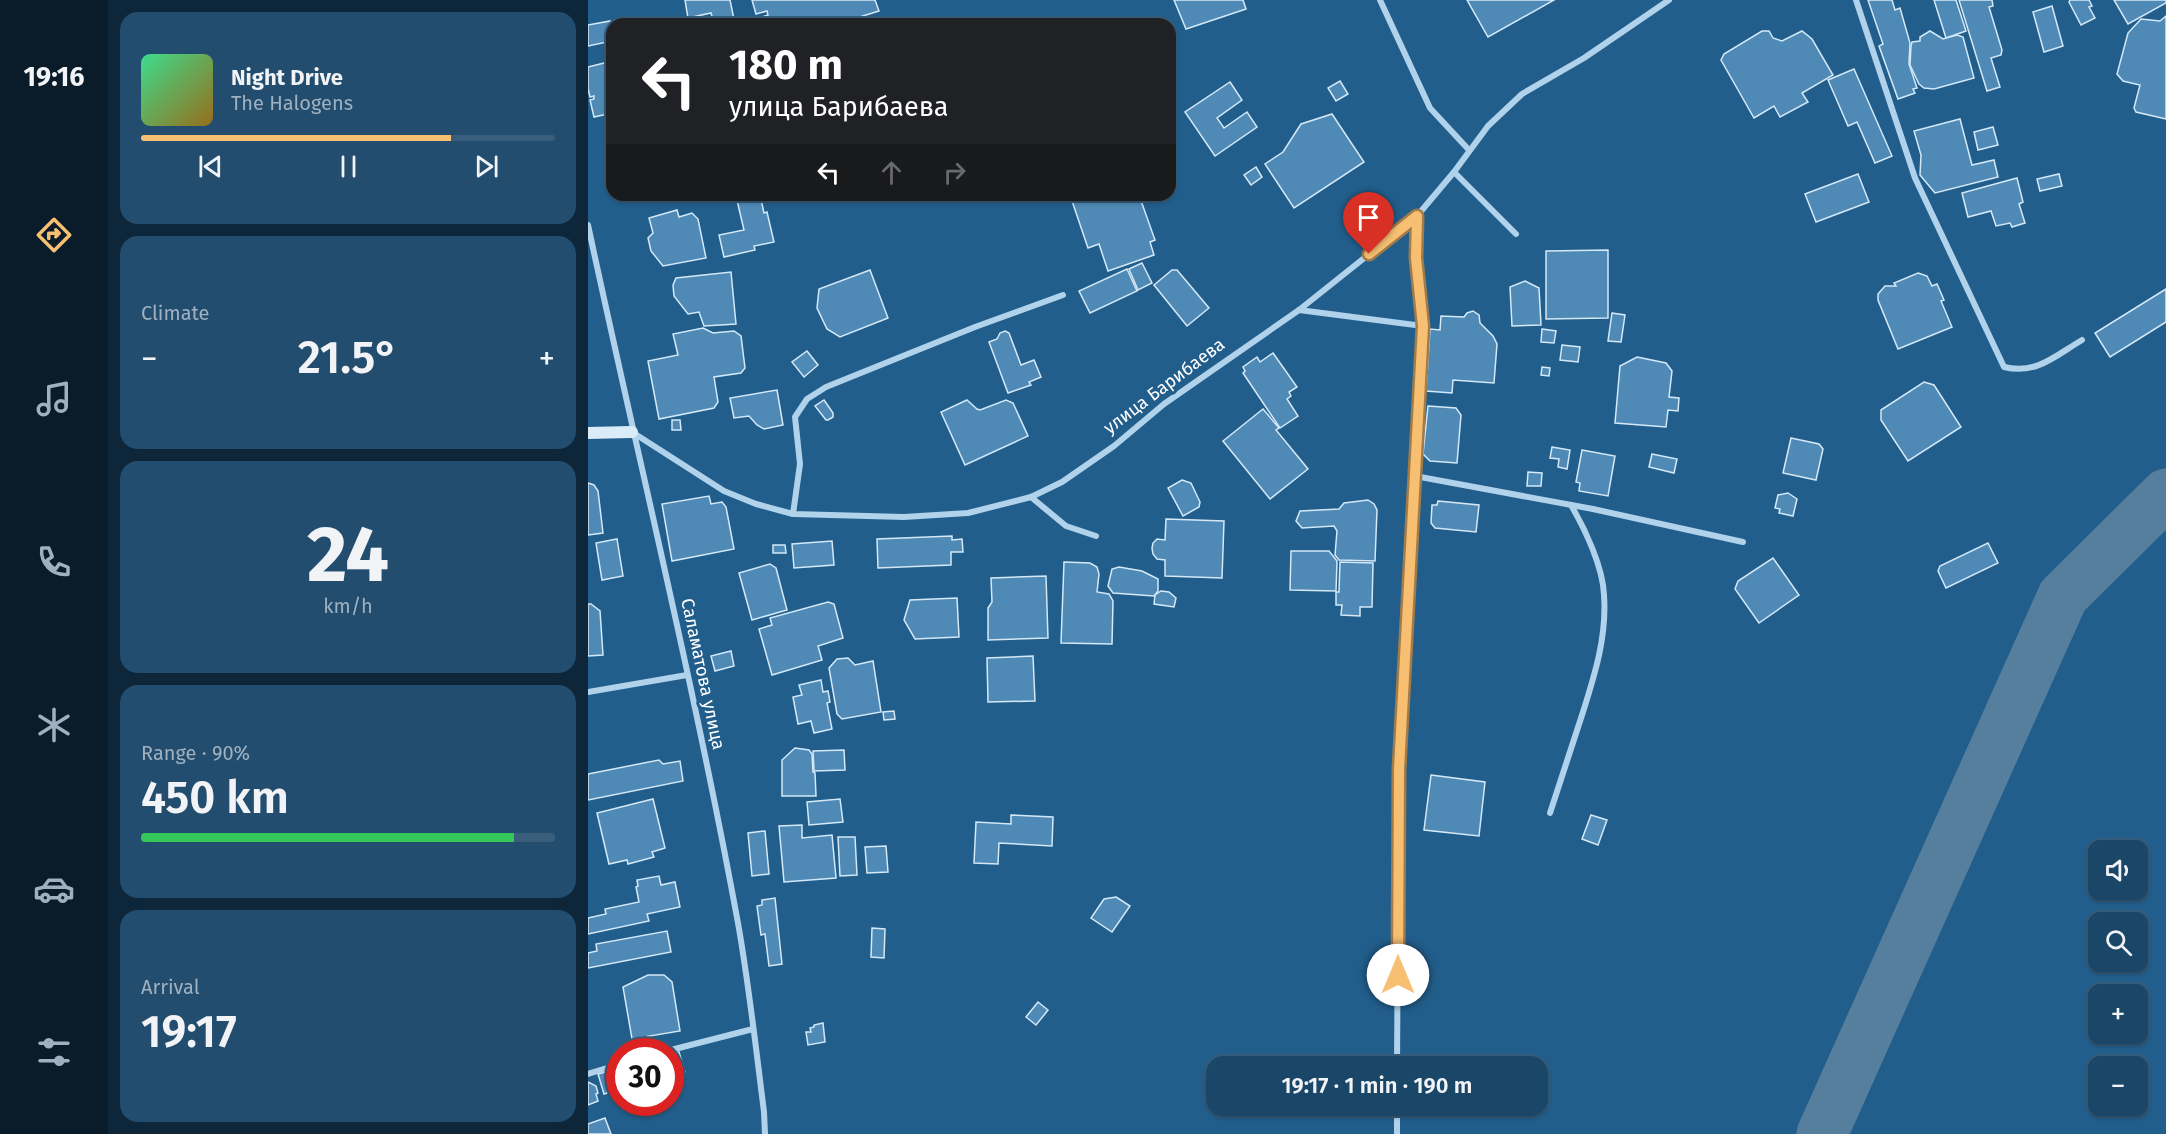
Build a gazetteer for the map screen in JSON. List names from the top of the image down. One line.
{"streets":{"street":["улица Барибаева","Саламатова улица"]},"crossings":[["улица Барибаева","Саламатова улица"]],"page":{"tabs":"19:16","turn":["180 m","улица Барибаева"],"song":["Night Drive","The Halogens"],"tile":["Climate",["24","km/h"],["Range · 90%","450 km"],["Arrival","19:17"]],"heat":["−","21.5°","+"],"map_buttons":["+","−"],"limit":"30","trip":"19:17 · 1 min · 190 m"}}
